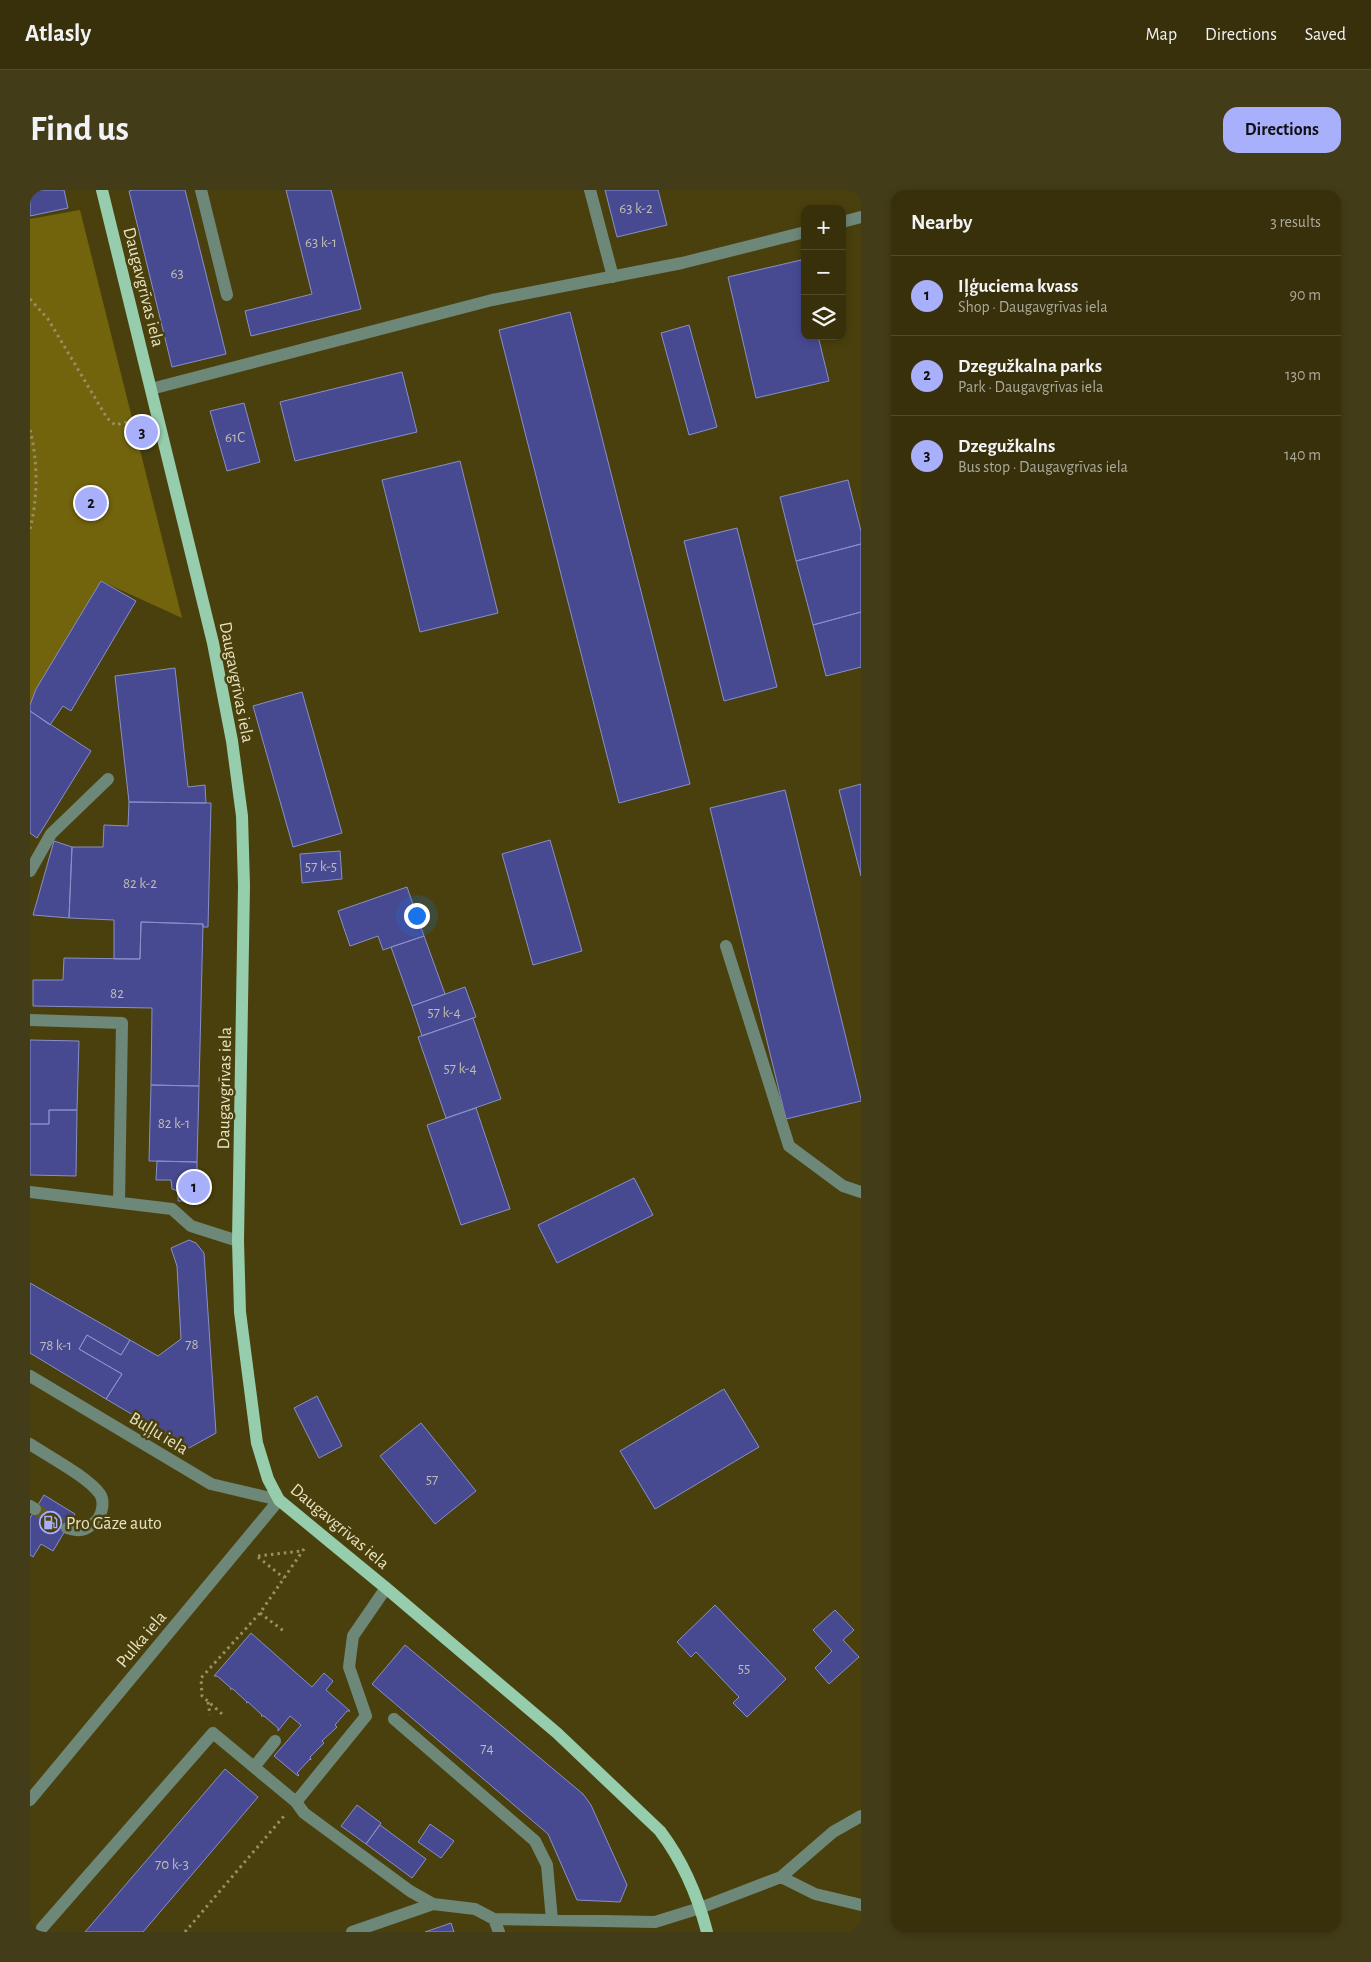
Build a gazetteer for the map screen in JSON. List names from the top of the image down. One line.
{"streets":{"main road":["Daugavgrīvas iela"],"street":["Buļļu iela","Pulka iela"]},"crossings":[["Daugavgrīvas iela","Buļļu iela"],["Daugavgrīvas iela","Pulka iela"],["Buļļu iela","Pulka iela"]],"places":{"fuel station":["Pro Gāze auto"]},"house_numbers":["63 k-2","63 k-1","63","61C","57 k-5","82 k-2","82","57 k-4","57 k-4","82 k-1","78","78 k-1","57","55","74","70 k-3"],"page":{"header":"Atlasly","nav":["Map","Directions","Saved"],"buttons":"Directions","title":"Find us","heading":["Nearby","3 results"],"map_buttons":["+","−"],"list":[{"mark":"1","name":"Iļģuciema kvass","note":"Shop · Daugavgrīvas iela","value":"90 m"},{"mark":"2","name":"Dzegužkalna parks","note":"Park · Daugavgrīvas iela","value":"130 m"},{"mark":"3","name":"Dzegužkalns","note":"Bus stop · Daugavgrīvas iela","value":"140 m"}],"pins":["3","2","1"]}}
